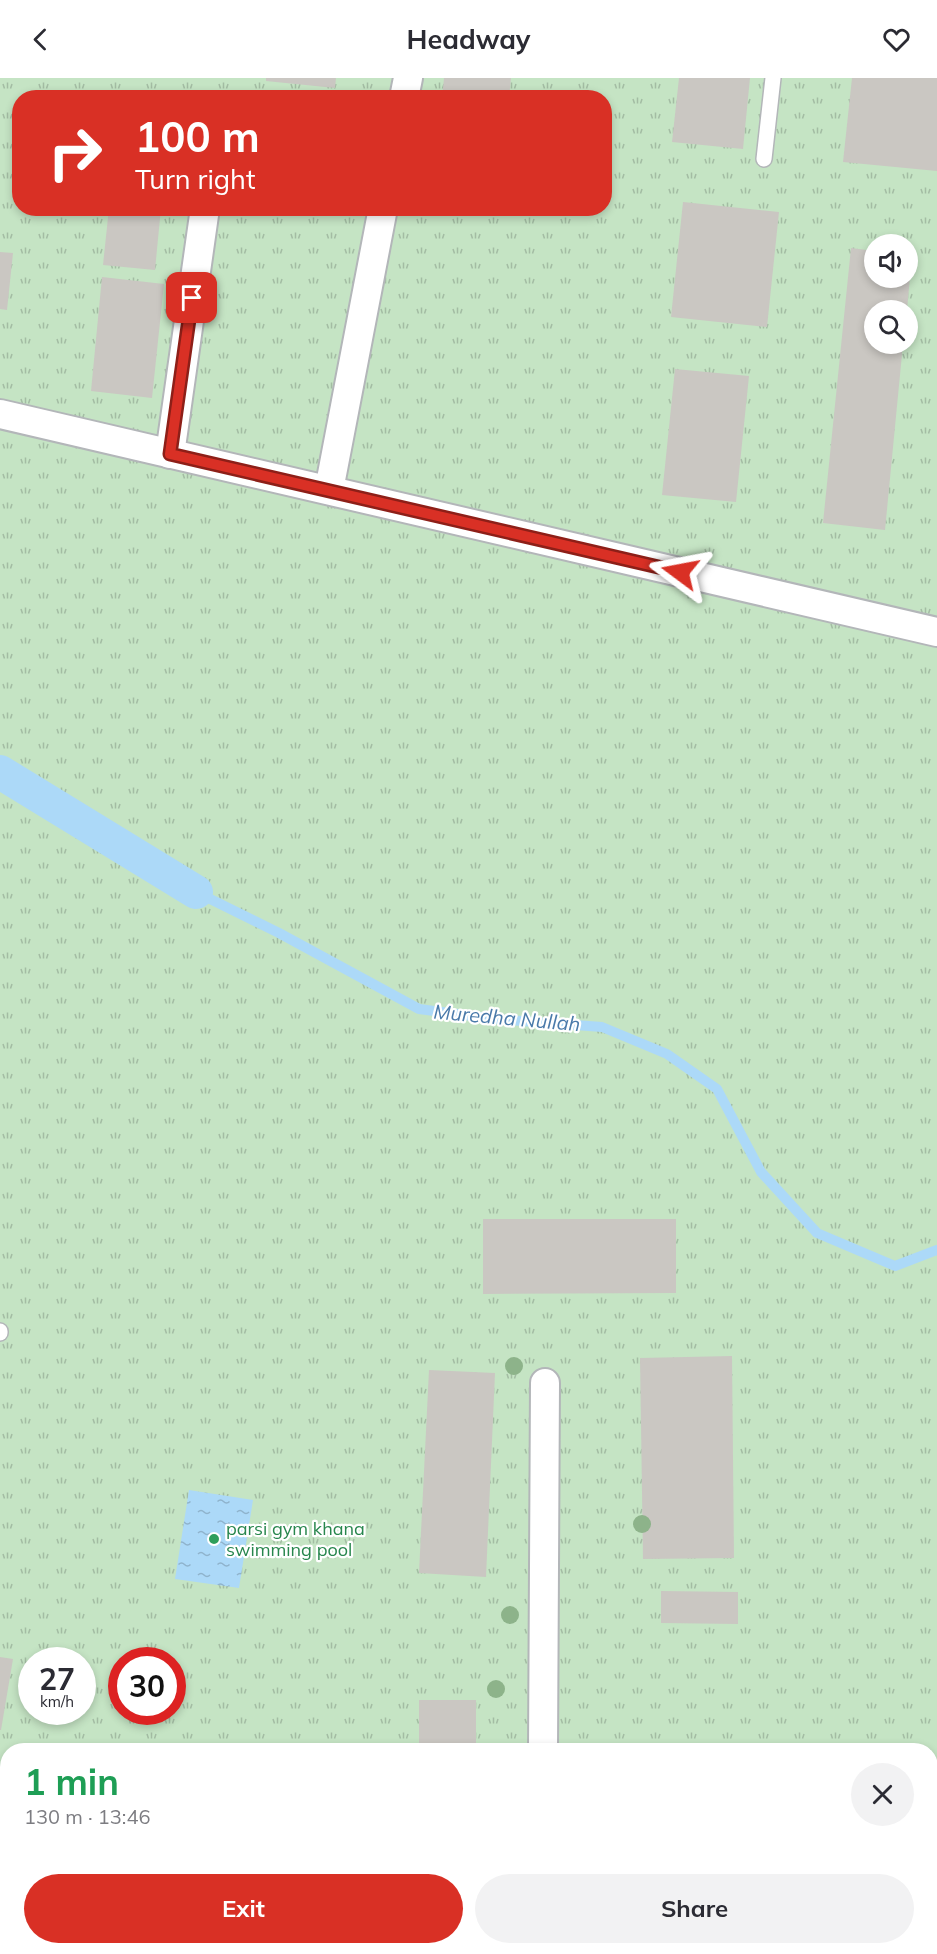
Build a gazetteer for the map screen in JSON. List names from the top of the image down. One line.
{"water":["Muredha Nullah"],"places":["parsi gym khana swimming pool"],"page":{"header":"Headway","turn":["100 m","Turn right"],"speed":"27 km/h","limit":"30","heading":["1 min","130 m · 13:46"],"buttons":["Exit","Share"]}}
